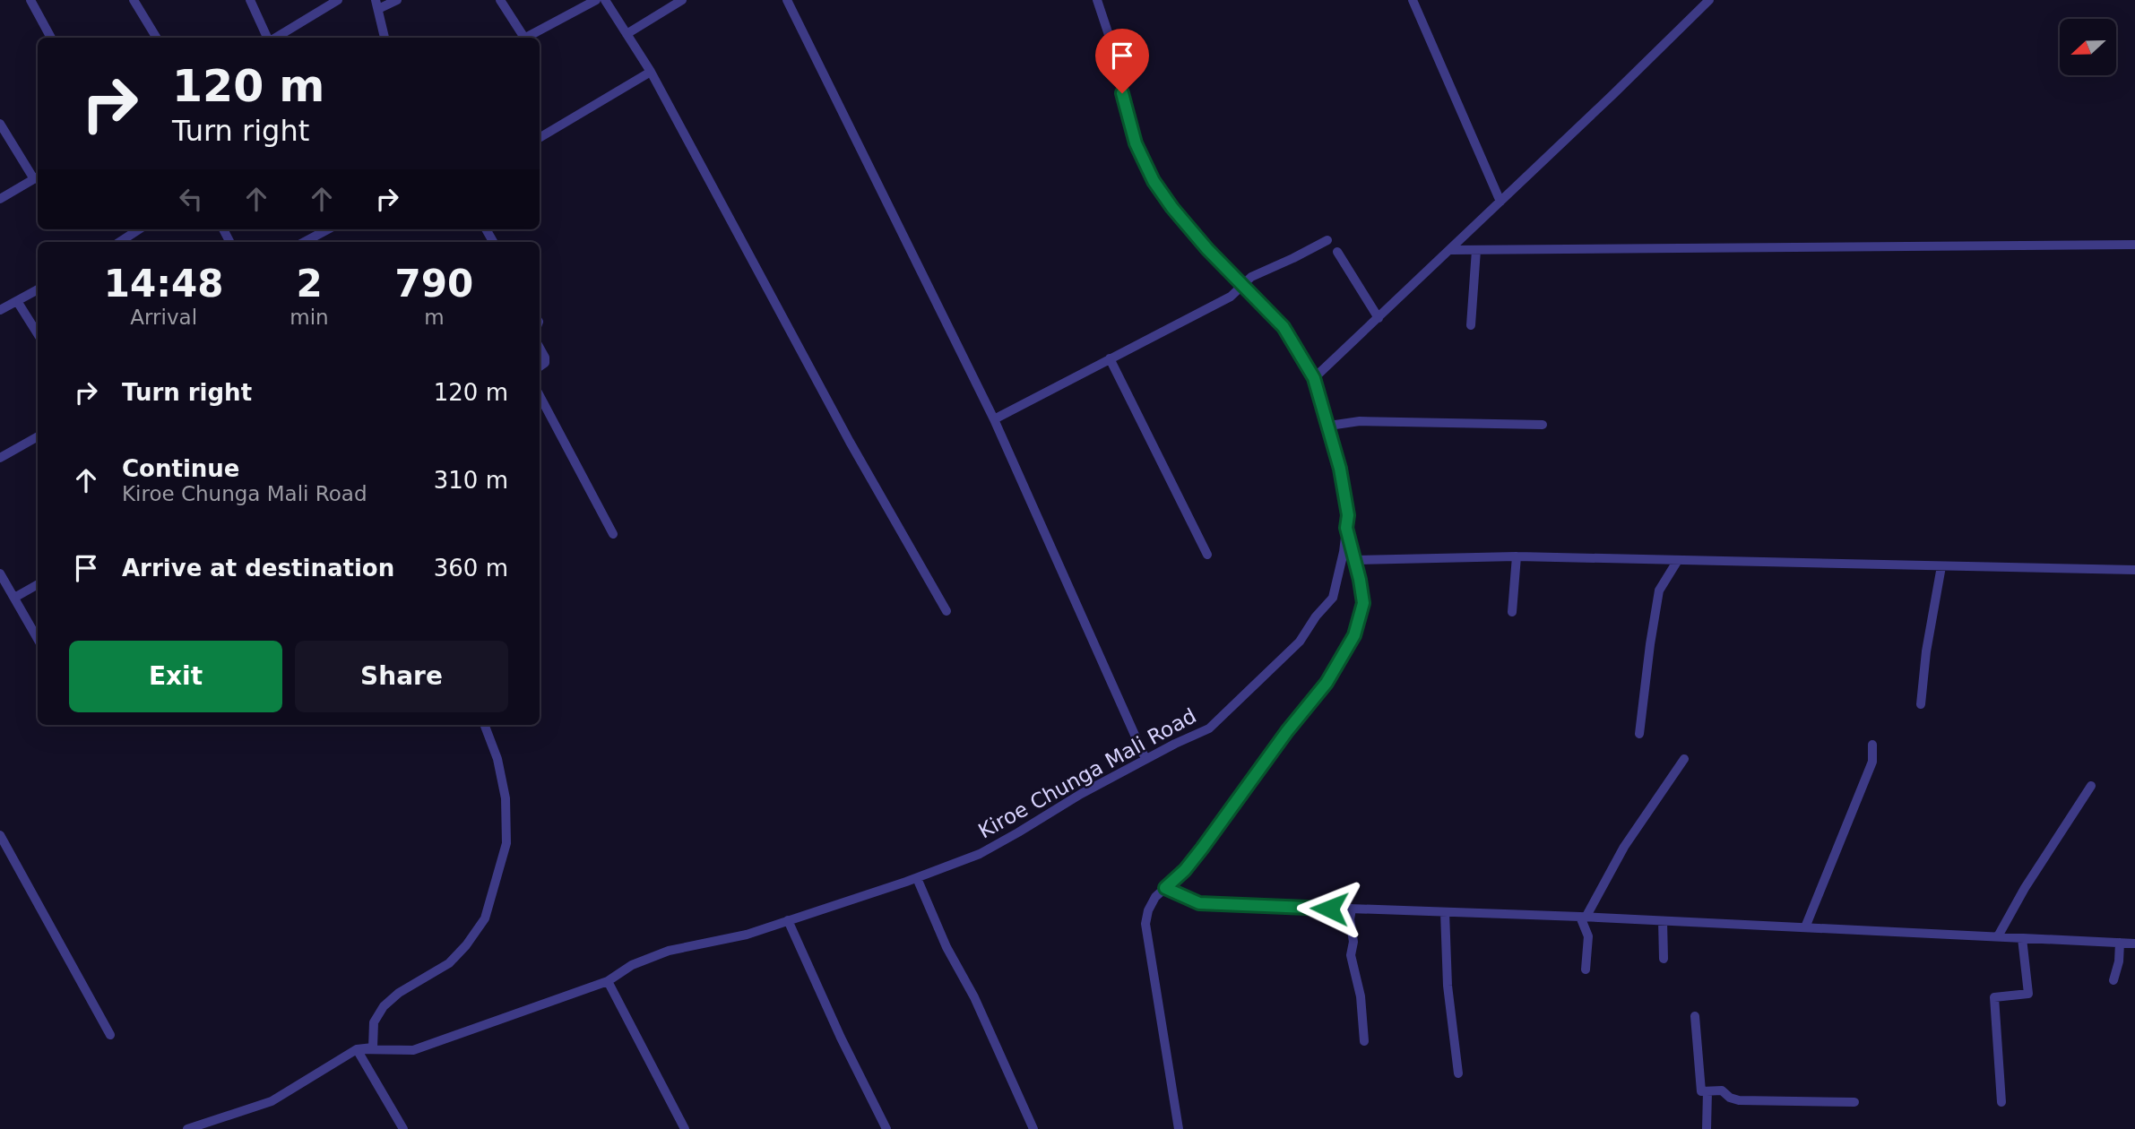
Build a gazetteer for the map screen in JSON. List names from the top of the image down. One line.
{"streets":{"street":["Kiroe Chunga Mali Road"]},"north":"left","page":{"turn":["120 m","Turn right"],"eta":["14:48","Arrival","2","min","790","m"],"list":[{"name":"Turn right","value":"120 m"},{"name":"Continue","note":"Kiroe Chunga Mali Road","value":"310 m"},{"name":"Arrive at destination","value":"360 m"}],"buttons":["Exit","Share"]}}
